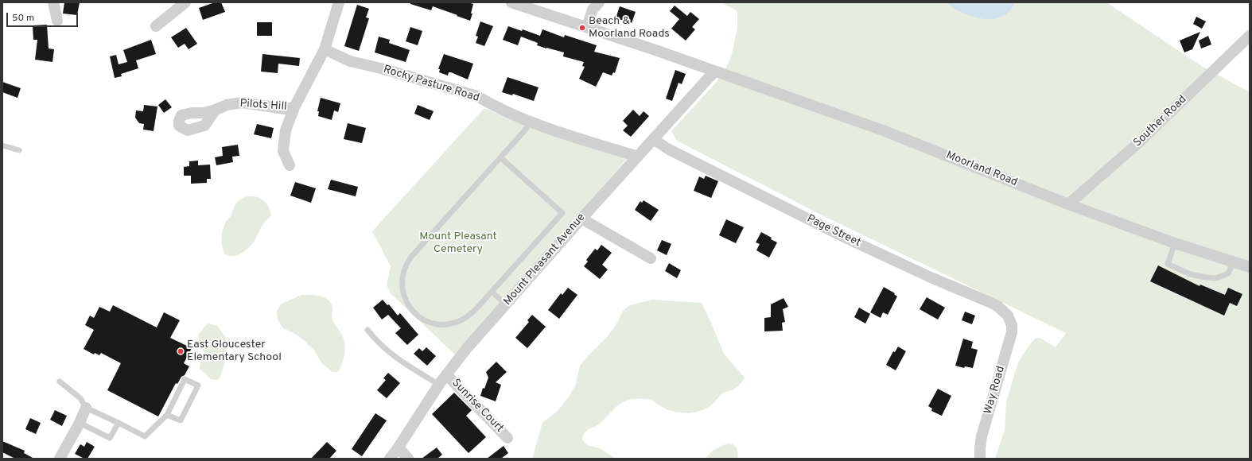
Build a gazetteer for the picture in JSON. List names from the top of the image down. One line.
{"streets":{"street":["Rocky Pasture Road","Pilots Hill","Souther Road","Moorland Road","Page Street","Mount Pleasant Avenue","Way Road","Sunrise Court"]},"crossings":[["Rocky Pasture Road","Pilots Hill"],["Rocky Pasture Road","Mount Pleasant Avenue"],["Souther Road","Moorland Road"],["Moorland Road","Mount Pleasant Avenue"],["Page Street","Mount Pleasant Avenue"],["Page Street","Way Road"],["Mount Pleasant Avenue","Sunrise Court"]],"parks":["Mount Pleasant Cemetery"],"places":["Beach & Moorland Roads","East Gloucester Elementary School"],"scale_bar":"50 m"}
